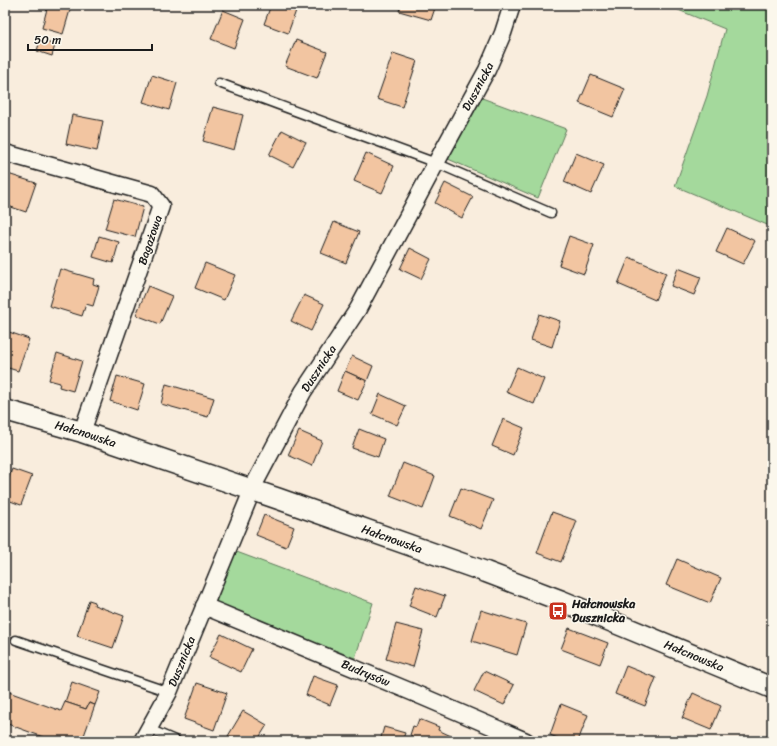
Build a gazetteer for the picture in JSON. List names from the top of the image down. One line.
{"streets":{"street":["Dusznicka","Bagażowa","Hałcnowska","Budrysów"]},"crossings":[["Dusznicka","Hałcnowska"],["Dusznicka","Budrysów"],["Bagażowa","Hałcnowska"]],"places":{"bus stop":["Hałcnowska Dusznicka"]},"scale_bar":"50 m"}
